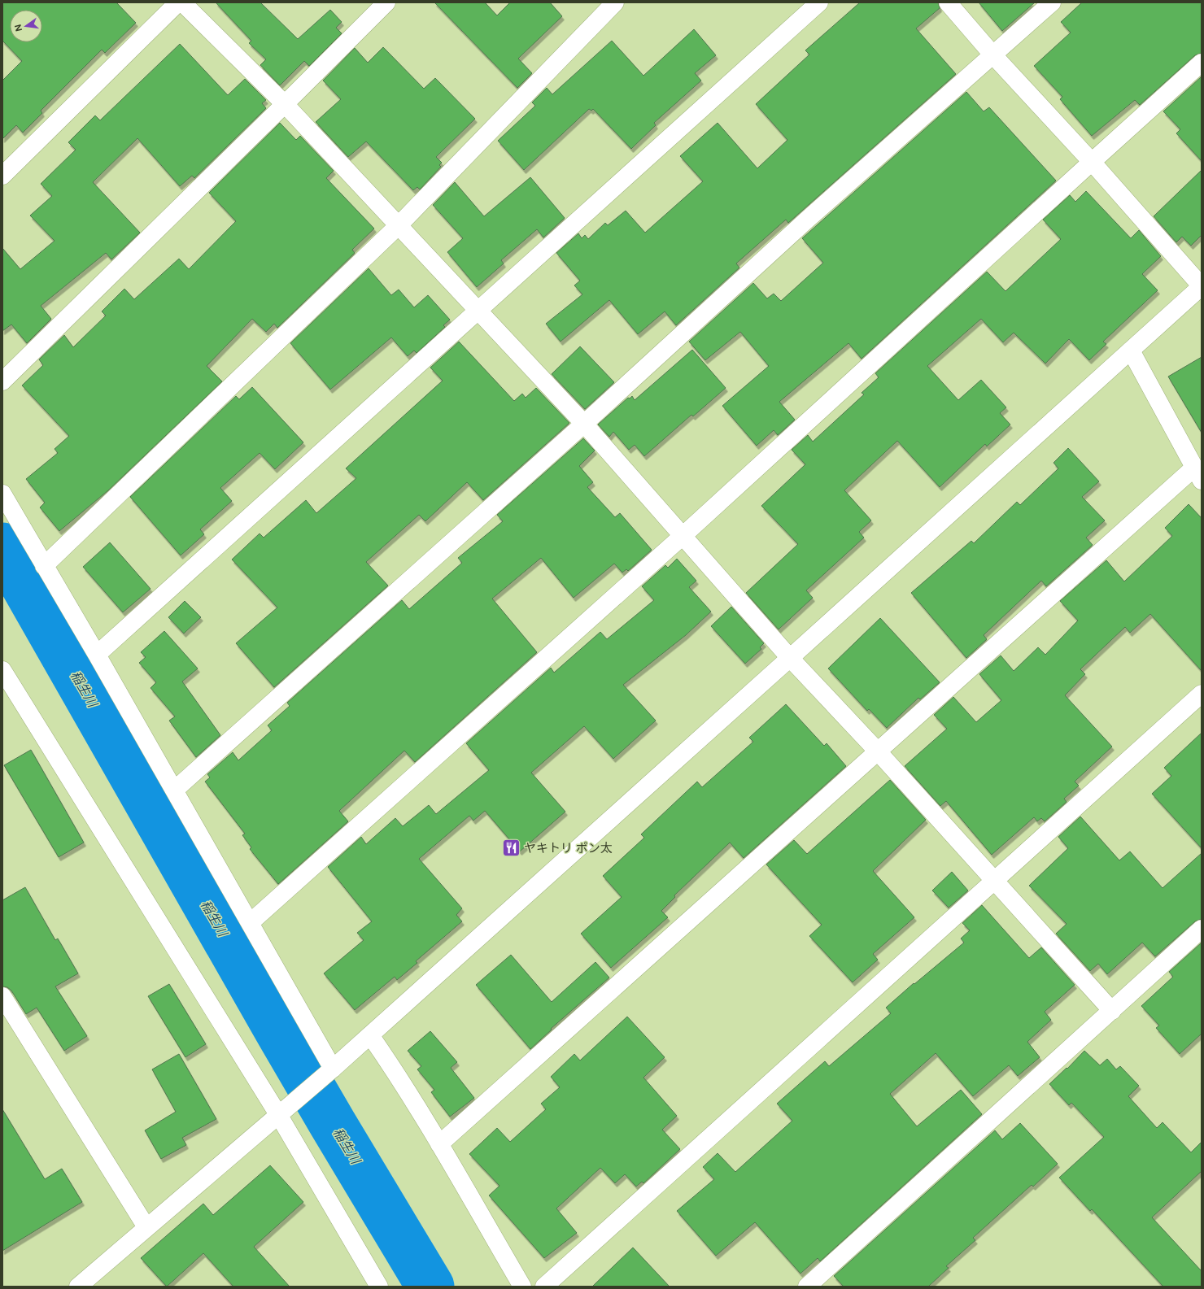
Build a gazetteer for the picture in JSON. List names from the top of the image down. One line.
{"water":["稲生川"],"places":{"restaurant":["ヤキトリ ポン太"]},"north":"left"}
